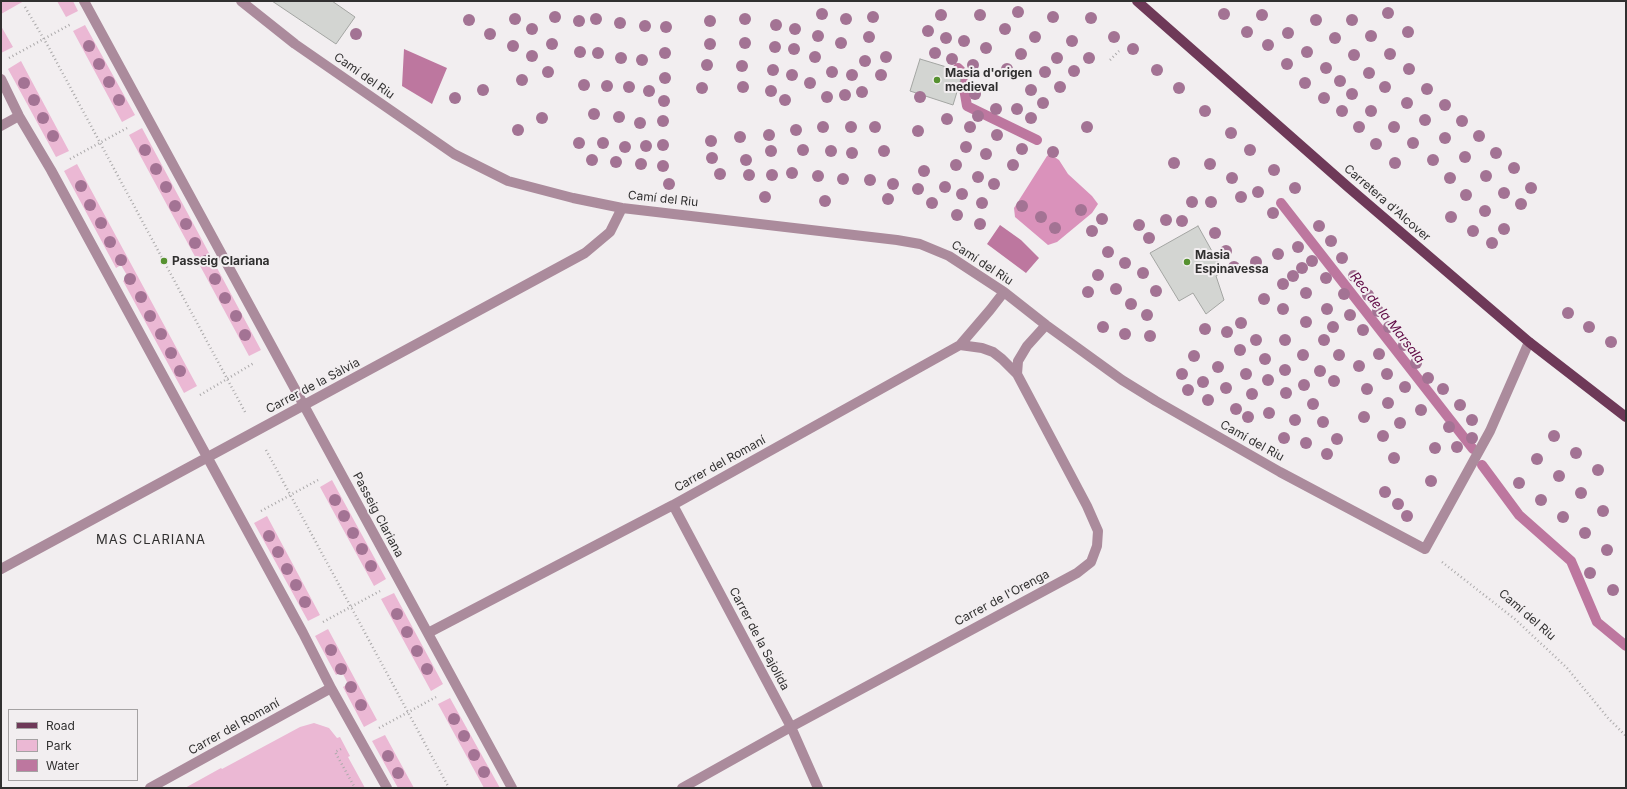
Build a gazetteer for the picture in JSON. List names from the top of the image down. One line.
{"streets":{"main road":["Carretera d'Alcover"],"street":["Camí del Riu","Carrer de la Sàlvia","Carrer del Romaní","Passeig Clariana","Carrer de l'Orenga","Carrer de la Sajolida"]},"crossings":[["Camí del Riu","Carrer de la Sàlvia"],["Camí del Riu","Carrer del Romaní"],["Carrer de la Sàlvia","Passeig Clariana"],["Carrer del Romaní","Passeig Clariana"],["Carrer del Romaní","Carrer de l'Orenga"],["Carrer del Romaní","Carrer de la Sajolida"],["Carrer de l'Orenga","Carrer de la Sajolida"]],"districts":["MAS CLARIANA"],"water":["Rec de la Marsala"],"places":["Masia d'origen medieval","Passeig Clariana","Masia Espinavessa"],"legend":["Road","Park","Water"]}
